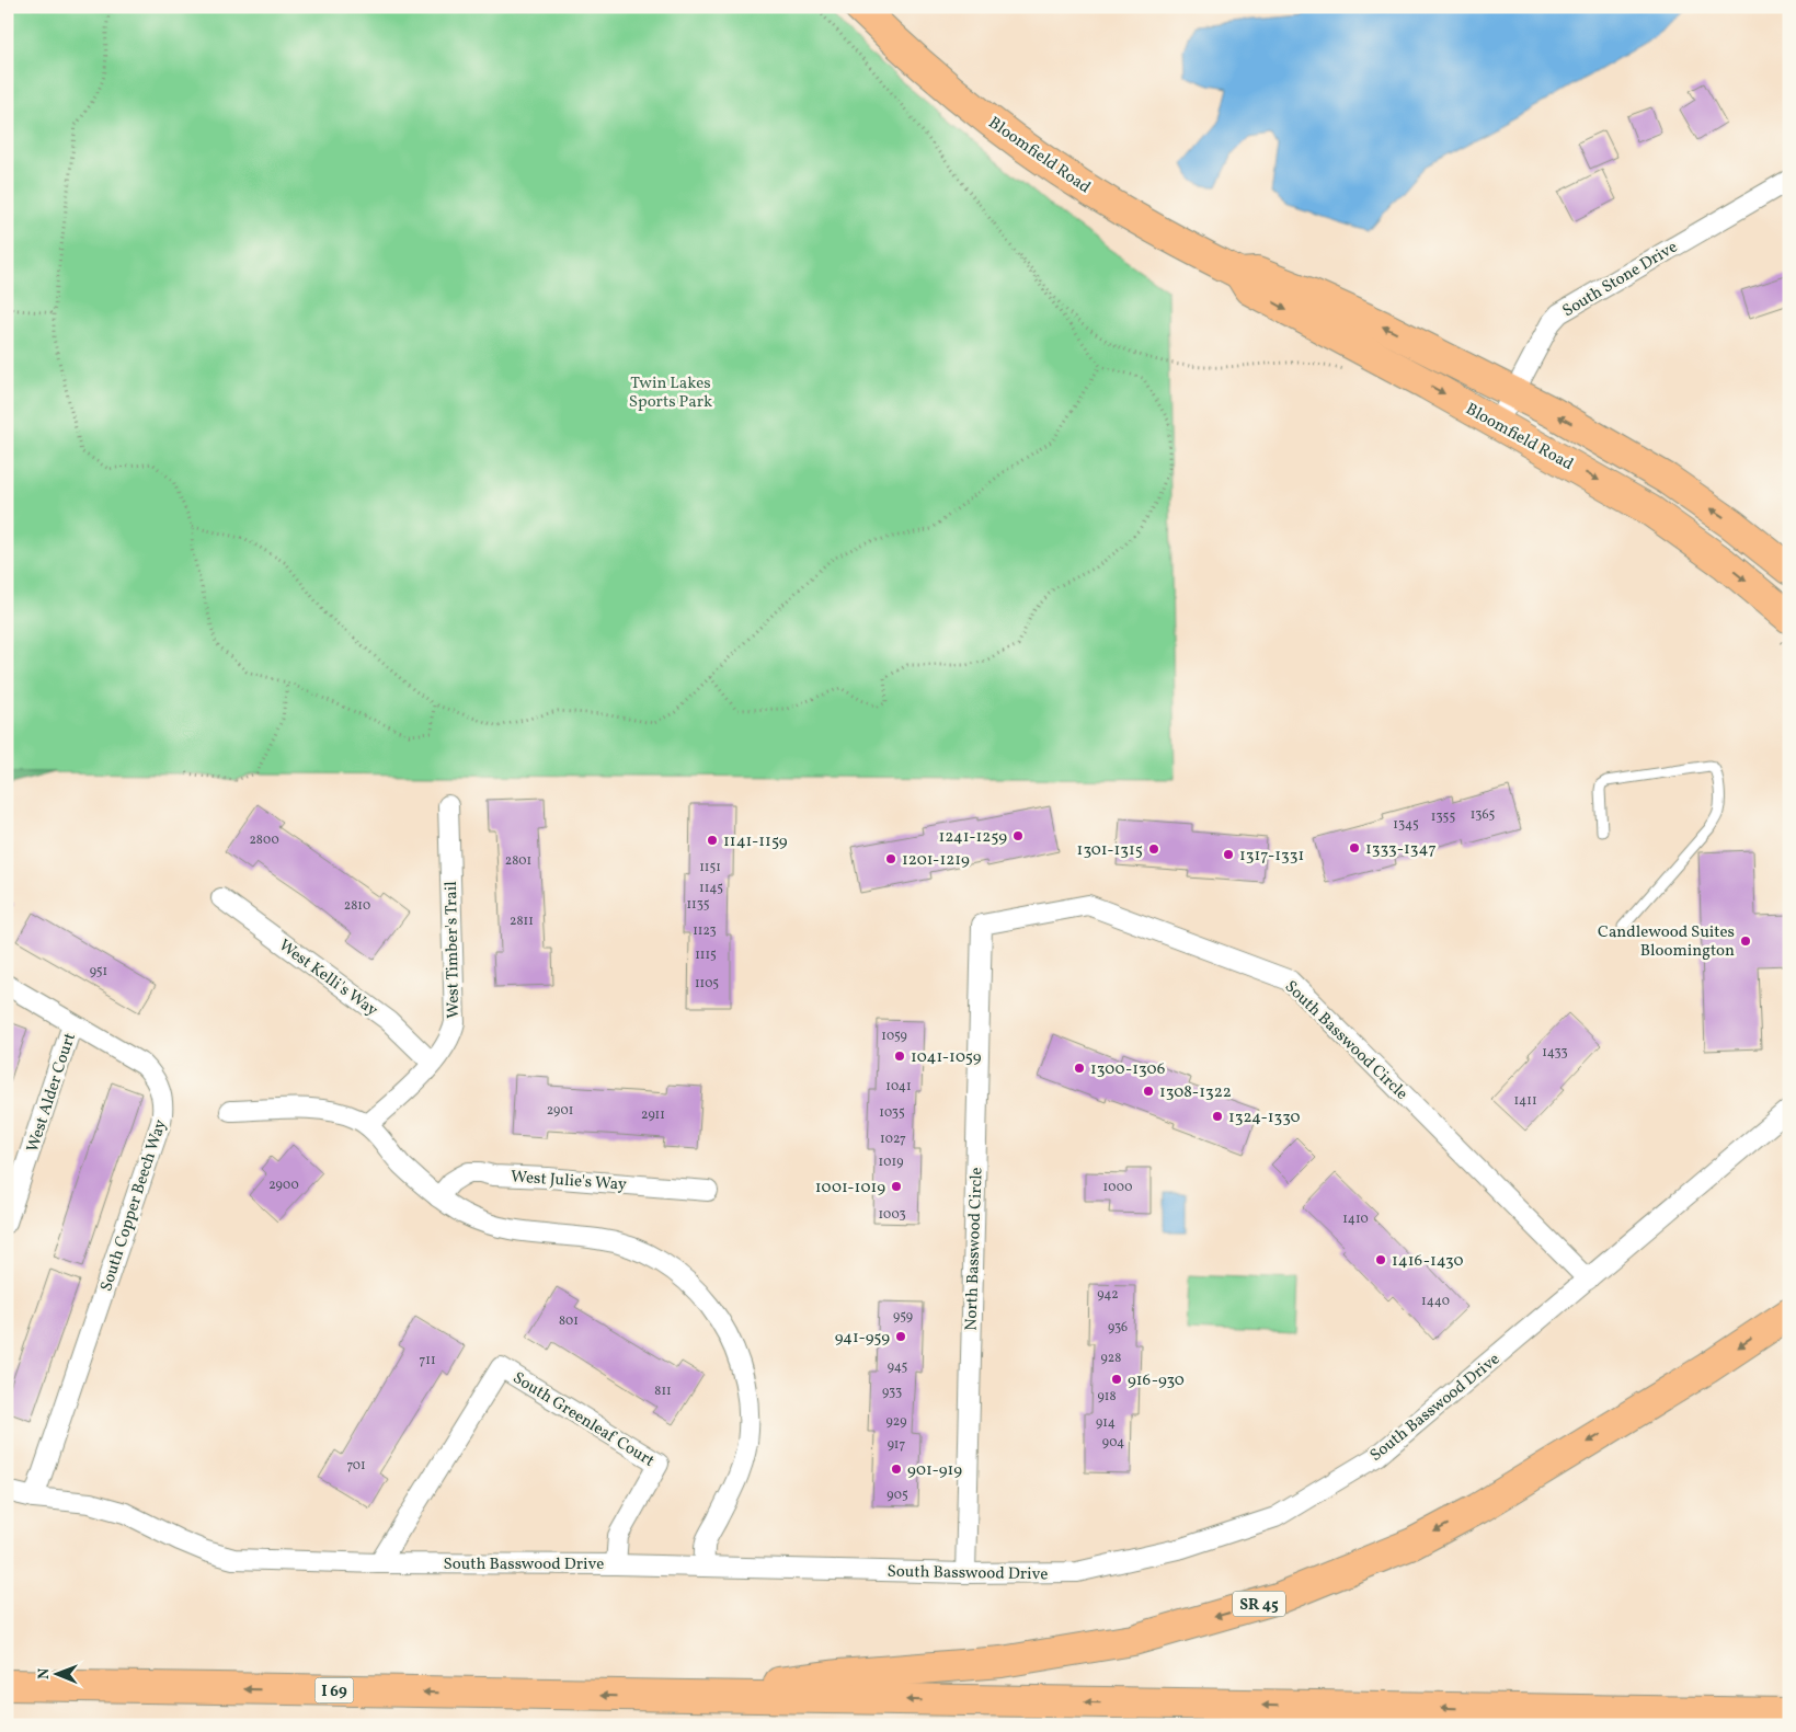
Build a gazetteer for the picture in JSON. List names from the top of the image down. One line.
{"streets":{"main road":["Bloomfield Road","SR 45","I 69"],"street":["South Stone Drive","West Timber's Trail","West Kelli's Way","South Basswood Circle","West Alder Court","West Julie's Way","South Copper Beech Way","North Basswood Circle","South Basswood Drive","South Greenleaf Court"]},"crossings":[["Bloomfield Road","South Stone Drive"],["West Timber's Trail","West Kelli's Way"],["South Basswood Circle","North Basswood Circle"],["South Basswood Circle","South Basswood Drive"],["West Alder Court","South Copper Beech Way"],["South Copper Beech Way","South Basswood Drive"],["North Basswood Circle","South Basswood Drive"],["South Basswood Drive","South Greenleaf Court"],["SR 45","I 69"]],"parks":["Twin Lakes Sports Park"],"places":["1241-1259","1141-1159","1333-1347","1301-1315","1317-1331","1201-1219","Candlewood Suites Bloomington","1041-1059","1300-1306","1308-1322","1324-1330","1001-1019","1416-1430","941-959","916-930","901-919"],"house_numbers":["1365","1355","1345","2800","2801","1151","1145","1135","2810","2811","1123","1115","951","1105","1059","1433","1041","1411","2901","1035","2911","1027","1019","2900","1000","1003","1410","942","1440","959","801","936","928","711","945","811","933","918","929","914","904","917","701","905"],"north":"left"}
